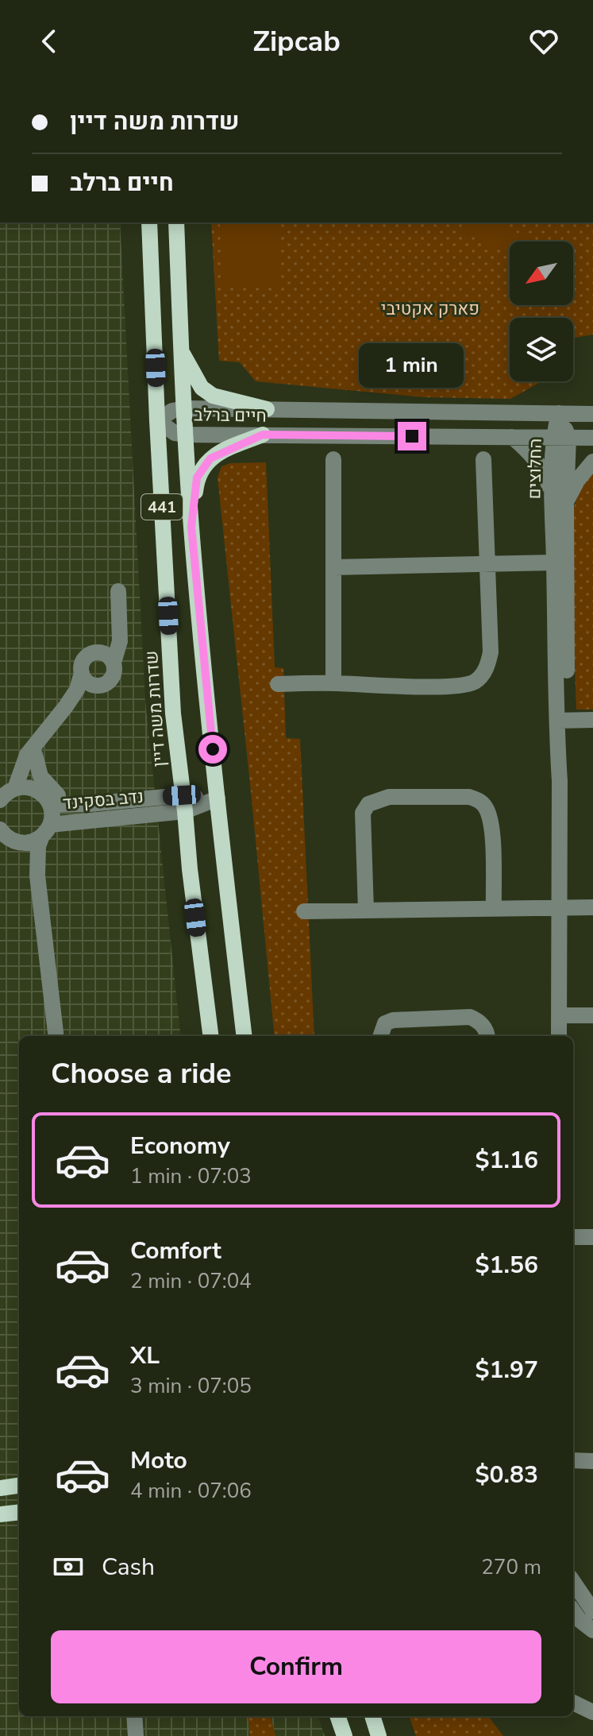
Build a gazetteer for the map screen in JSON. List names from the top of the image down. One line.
{"streets":{"main road":["441","שדרות משה דיין"],"street":["חיים ברלב","החלוצים","נדב בסקינד"]},"crossings":[["חיים ברלב","החלוצים"],["חיים ברלב","441"],["חיים ברלב","שדרות משה דיין"],["441","נדב בסקינד"],["שדרות משה דיין","נדב בסקינד"]],"parks":["פארק אקטיבי"],"north":"bottom left","page":{"header":"Zipcab","banner":["שדרות משה דיין","חיים ברלב"],"bubble":"1 min","heading":"Choose a ride","list":[{"name":"Economy","note":"1 min · 07:03","value":"$1.16"},{"name":"Comfort","note":"2 min · 07:04","value":"$1.56"},{"name":"XL","note":"3 min · 07:05","value":"$1.97"},{"name":"Moto","note":"4 min · 07:06","value":"$0.83"}],"pay":["Cash","270 m"],"buttons":"Confirm"}}
